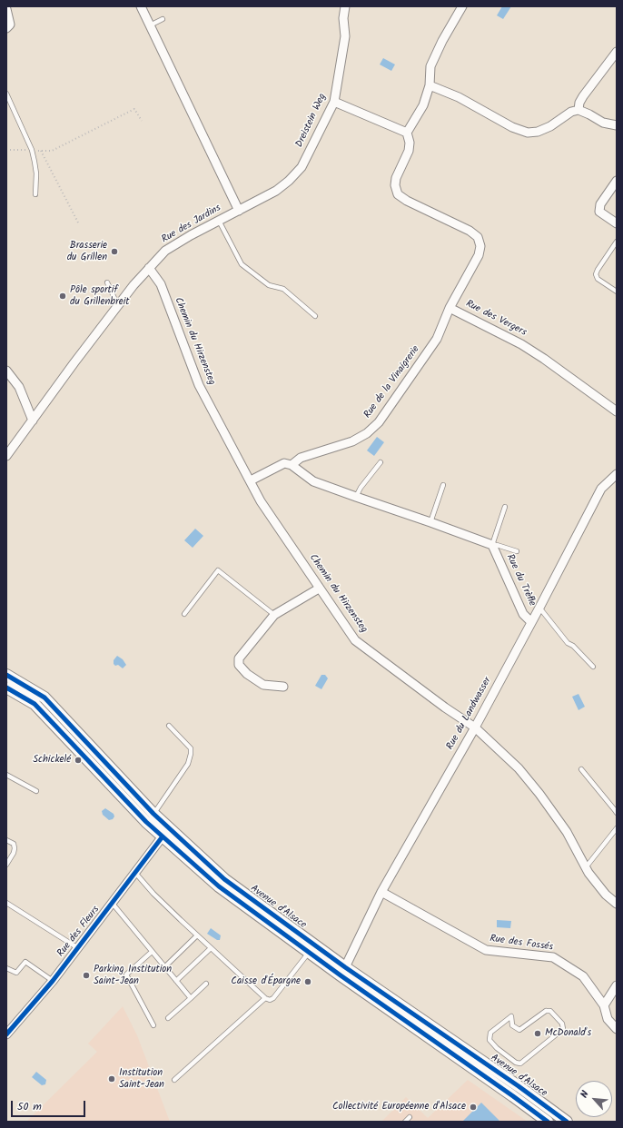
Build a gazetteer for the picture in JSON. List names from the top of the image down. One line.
{"streets":{"main road":["Avenue d'Alsace"],"street":["Dreistein Weg","Rue des Jardins","Rue des Vergers","Chemin du Hirzensteg","Rue de la Vinaigrerie","Rue du Trèfle","Rue du Landwasser","Rue des Fleurs","Rue des Fossés"]},"crossings":[["Dreistein Weg","Rue des Jardins"],["Rue des Jardins","Chemin du Hirzensteg"],["Rue des Vergers","Rue de la Vinaigrerie"],["Chemin du Hirzensteg","Rue du Landwasser"],["Rue de la Vinaigrerie","Rue du Trèfle"],["Rue du Trèfle","Rue du Landwasser"],["Rue du Landwasser","Avenue d'Alsace"],["Rue du Landwasser","Rue des Fossés"],["Avenue d'Alsace","Rue des Fleurs"]],"places":["Brasserie du Grillen","Pôle sportif du Grillenbreit","Schickelé","Parking Institution Saint-Jean","Caisse d'Épargne","McDonald's","Institution Saint-Jean","Collectivité Européenne d'Alsace"],"scale_bar":"50 m","north":"top left"}
